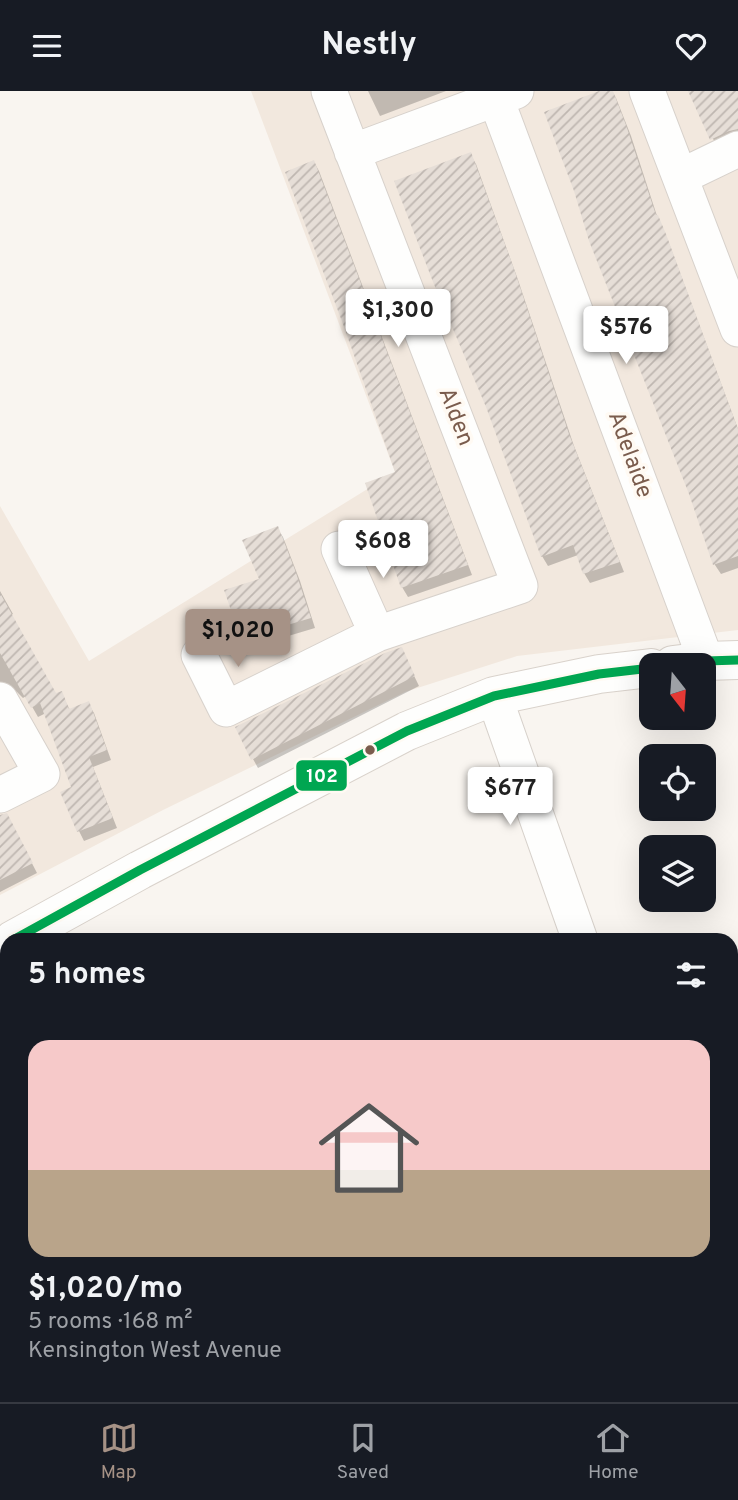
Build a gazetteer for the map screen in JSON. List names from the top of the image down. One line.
{"streets":{"street":["Alden","Adelaide"]},"lines":["transit line 102"],"north":"bottom","page":{"header":"Nestly","price":["$1,300","$576","$608","$1,020","$677"],"heading":"5 homes","list":[{"name":"$1,020/mo","note":"5 rooms · 168 m² · Kensington West Avenue"}],"tabs":["Map","Saved","Home"]}}
